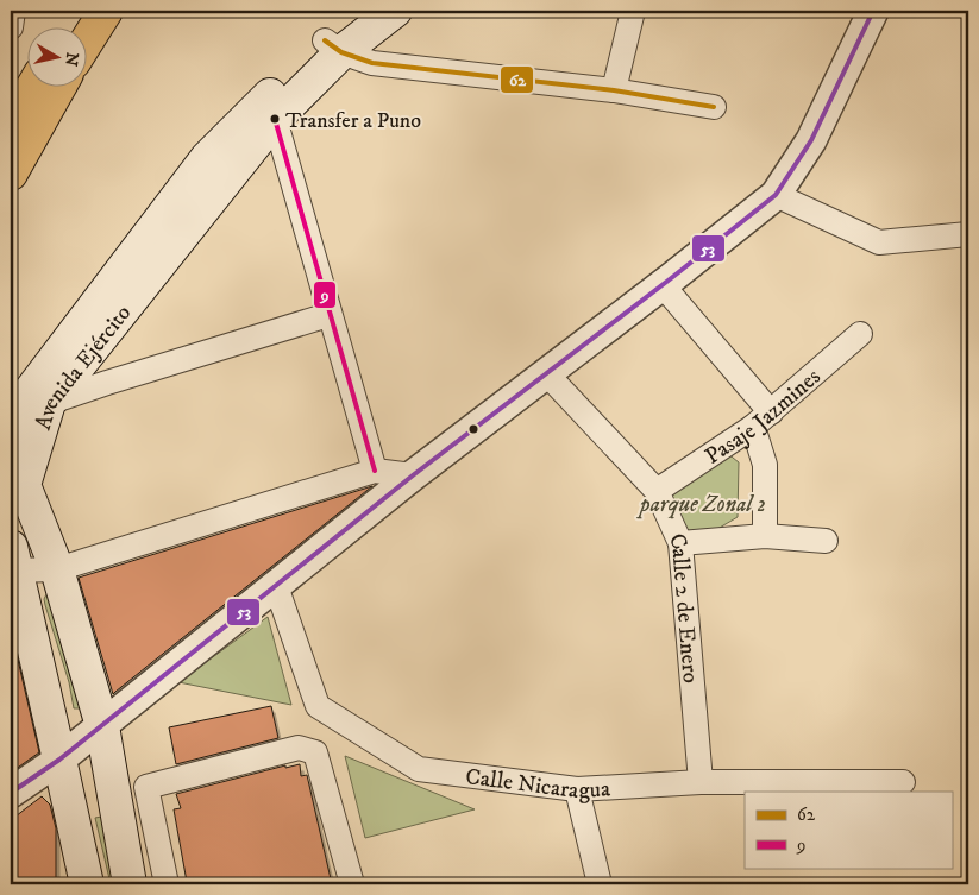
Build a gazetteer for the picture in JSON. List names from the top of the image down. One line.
{"streets":{"main road":["Avenida Ejército"],"street":["Pasaje Jazmines","Calle 2 de Enero","Calle Nicaragua"]},"crossings":[["Pasaje Jazmines","Calle 2 de Enero"],["Calle 2 de Enero","Calle Nicaragua"]],"parks":["parque Zonal 2"],"places":["Transfer a Puno"],"lines":["transit line 53","transit line 62","transit line 9"],"legend":["62","9"],"north":"right"}
